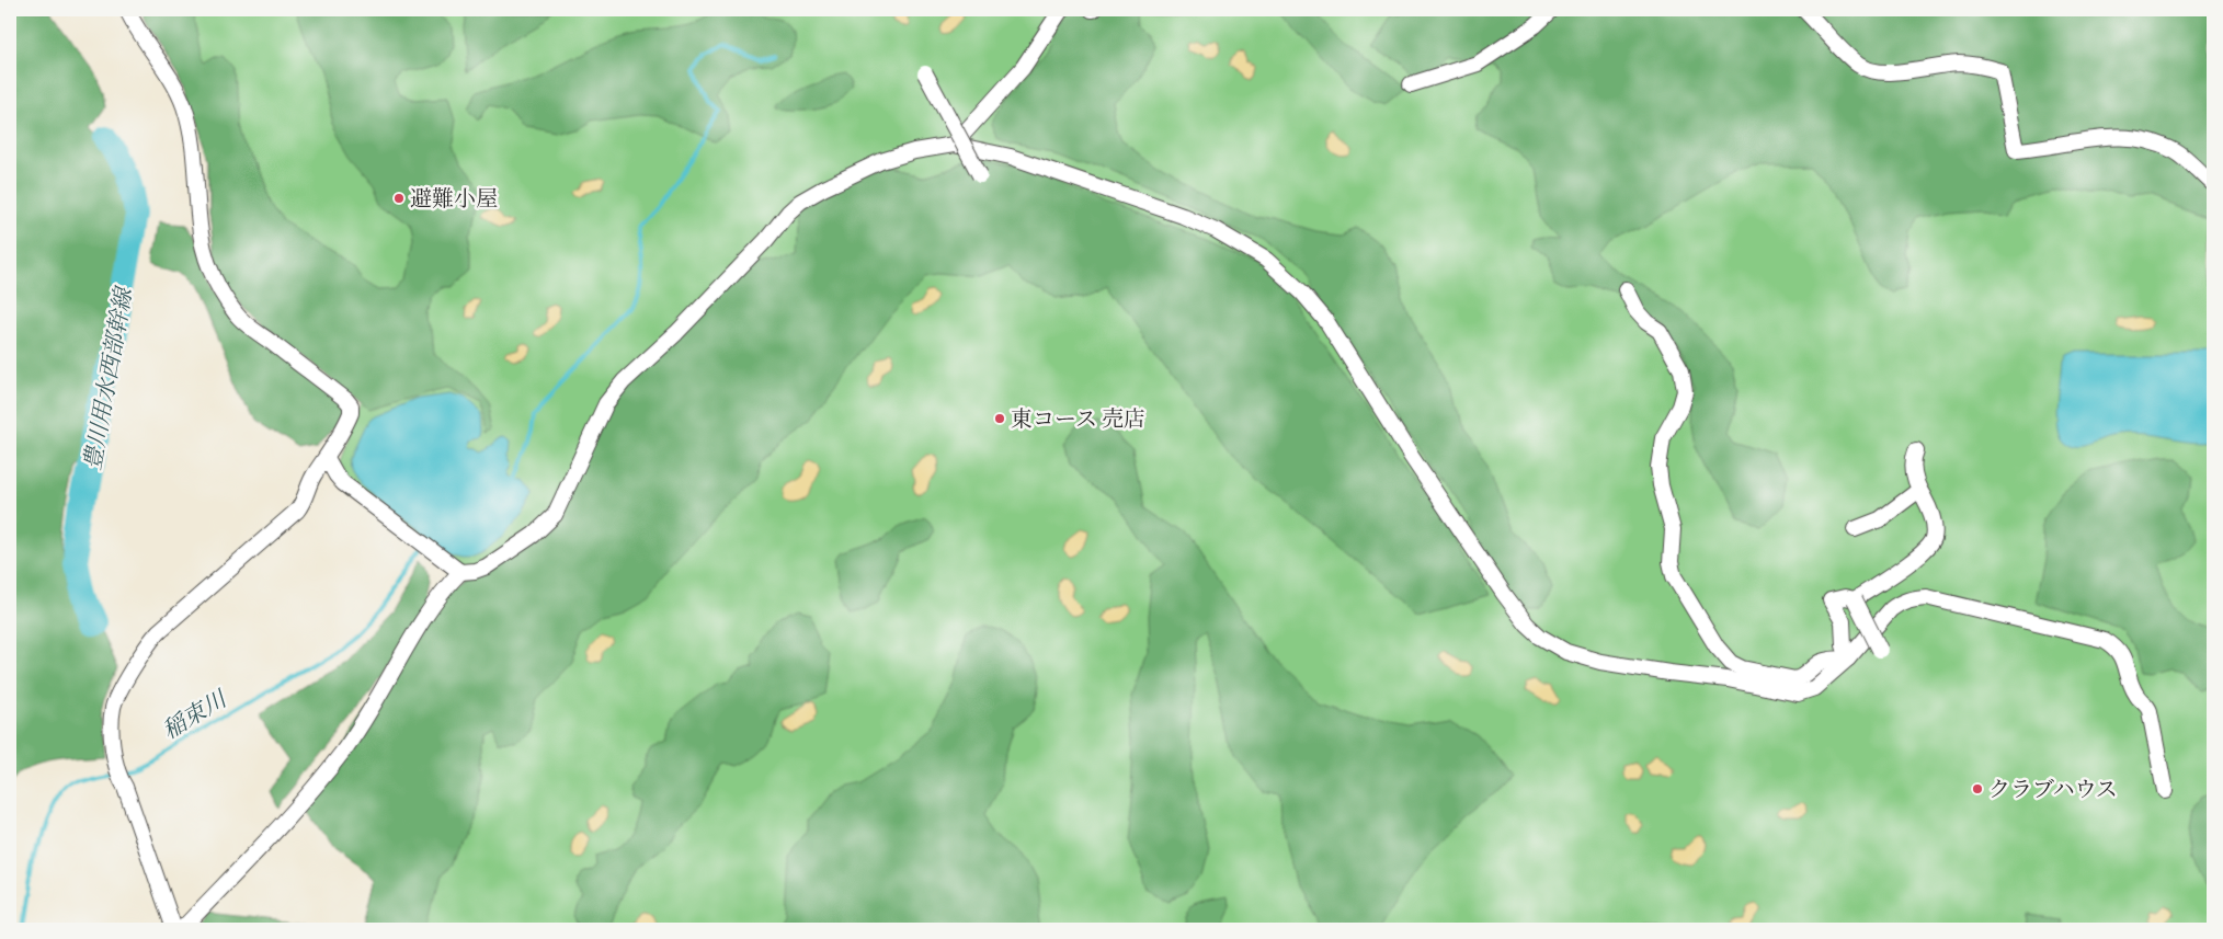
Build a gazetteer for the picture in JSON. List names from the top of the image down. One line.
{"water":["豊川用水西部幹線","稲束川"],"places":["避難小屋","東コース 売店","クラブハウス"]}
